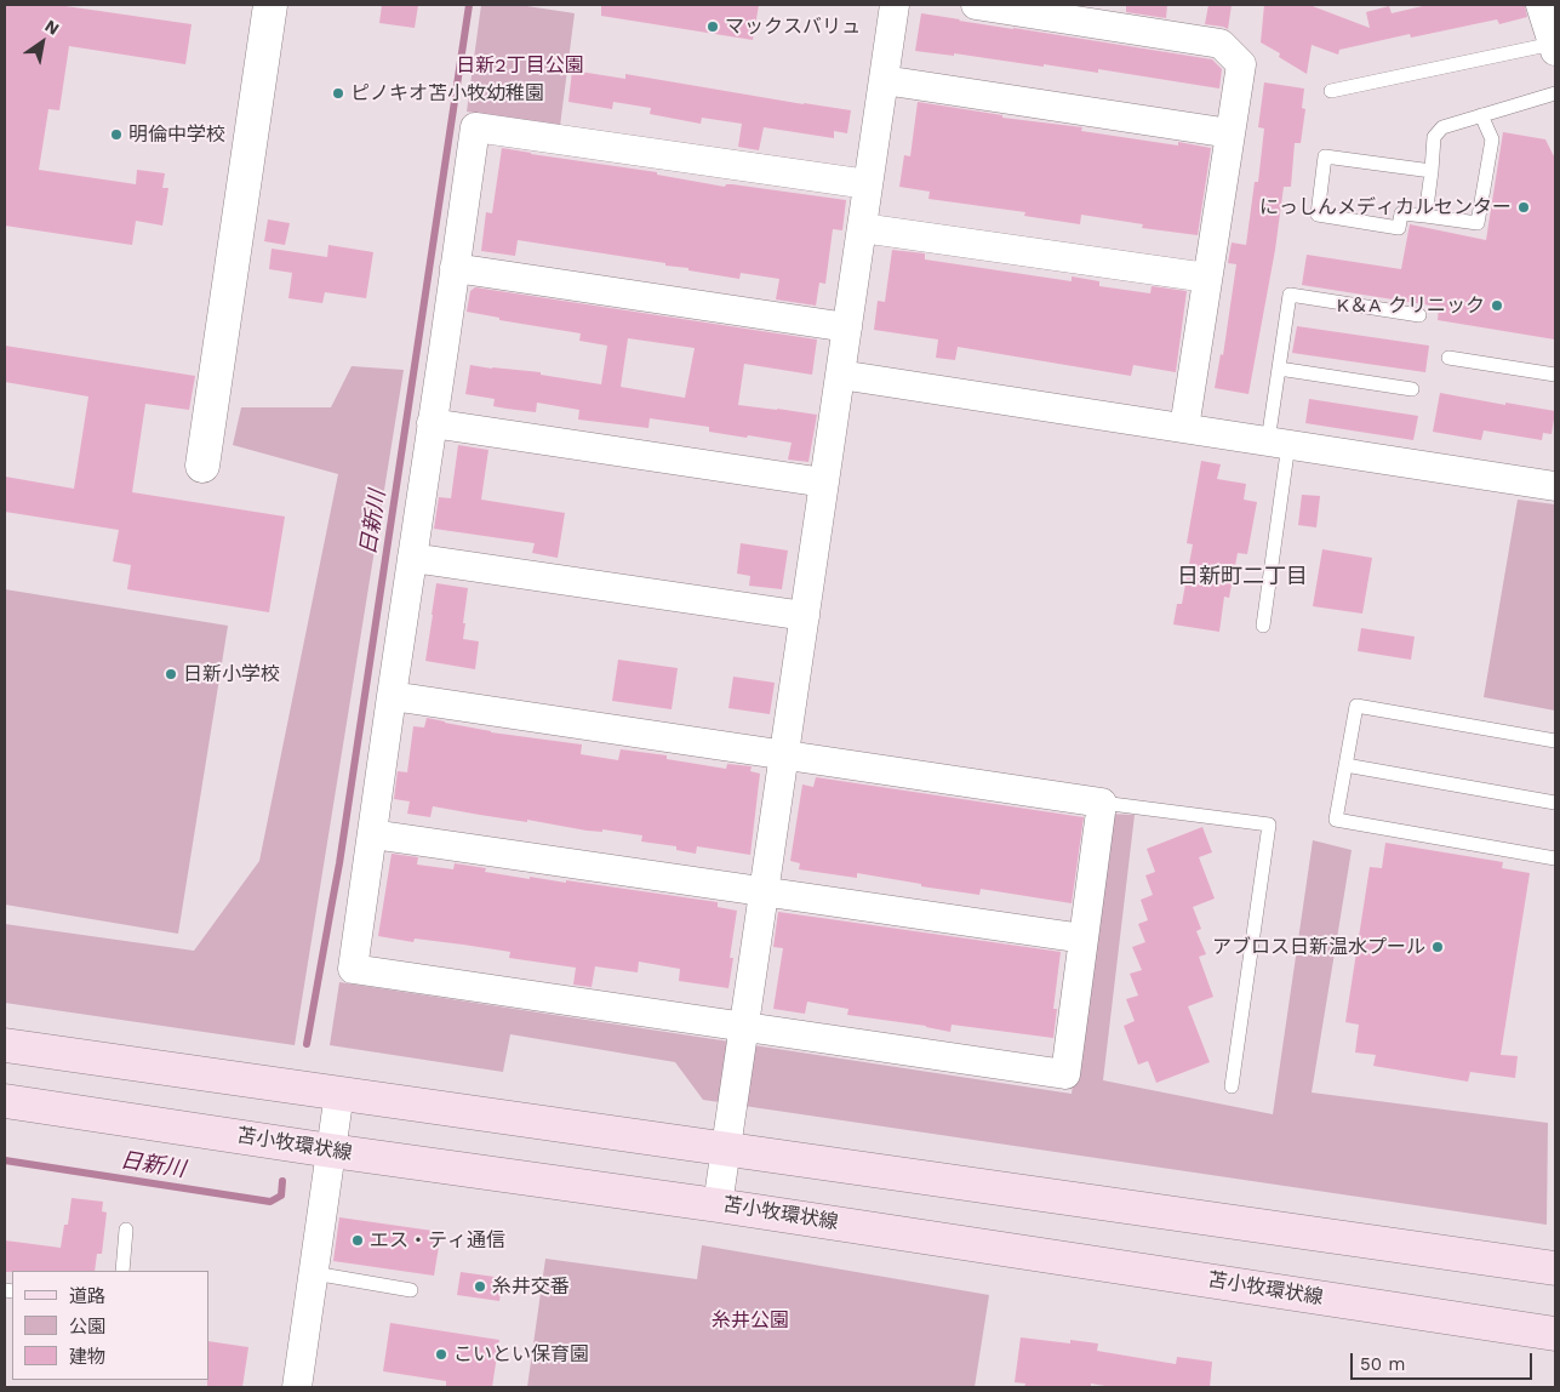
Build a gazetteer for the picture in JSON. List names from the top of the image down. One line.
{"streets":{"main road":["苫小牧環状線"]},"districts":["日新町二丁目"],"water":["日新川"],"parks":["日新2丁目公園","糸井公園"],"places":["マックスバリュ","ピノキオ苫小牧幼稚園","明倫中学校","にっしんメディカルセンター","K＆A クリニック","日新小学校","アブロス日新温水プール","エス・ティ通信","糸井交番","こいとい保育園"],"legend":["道路","公園","建物"],"scale_bar":"50 m","north":"top right"}
